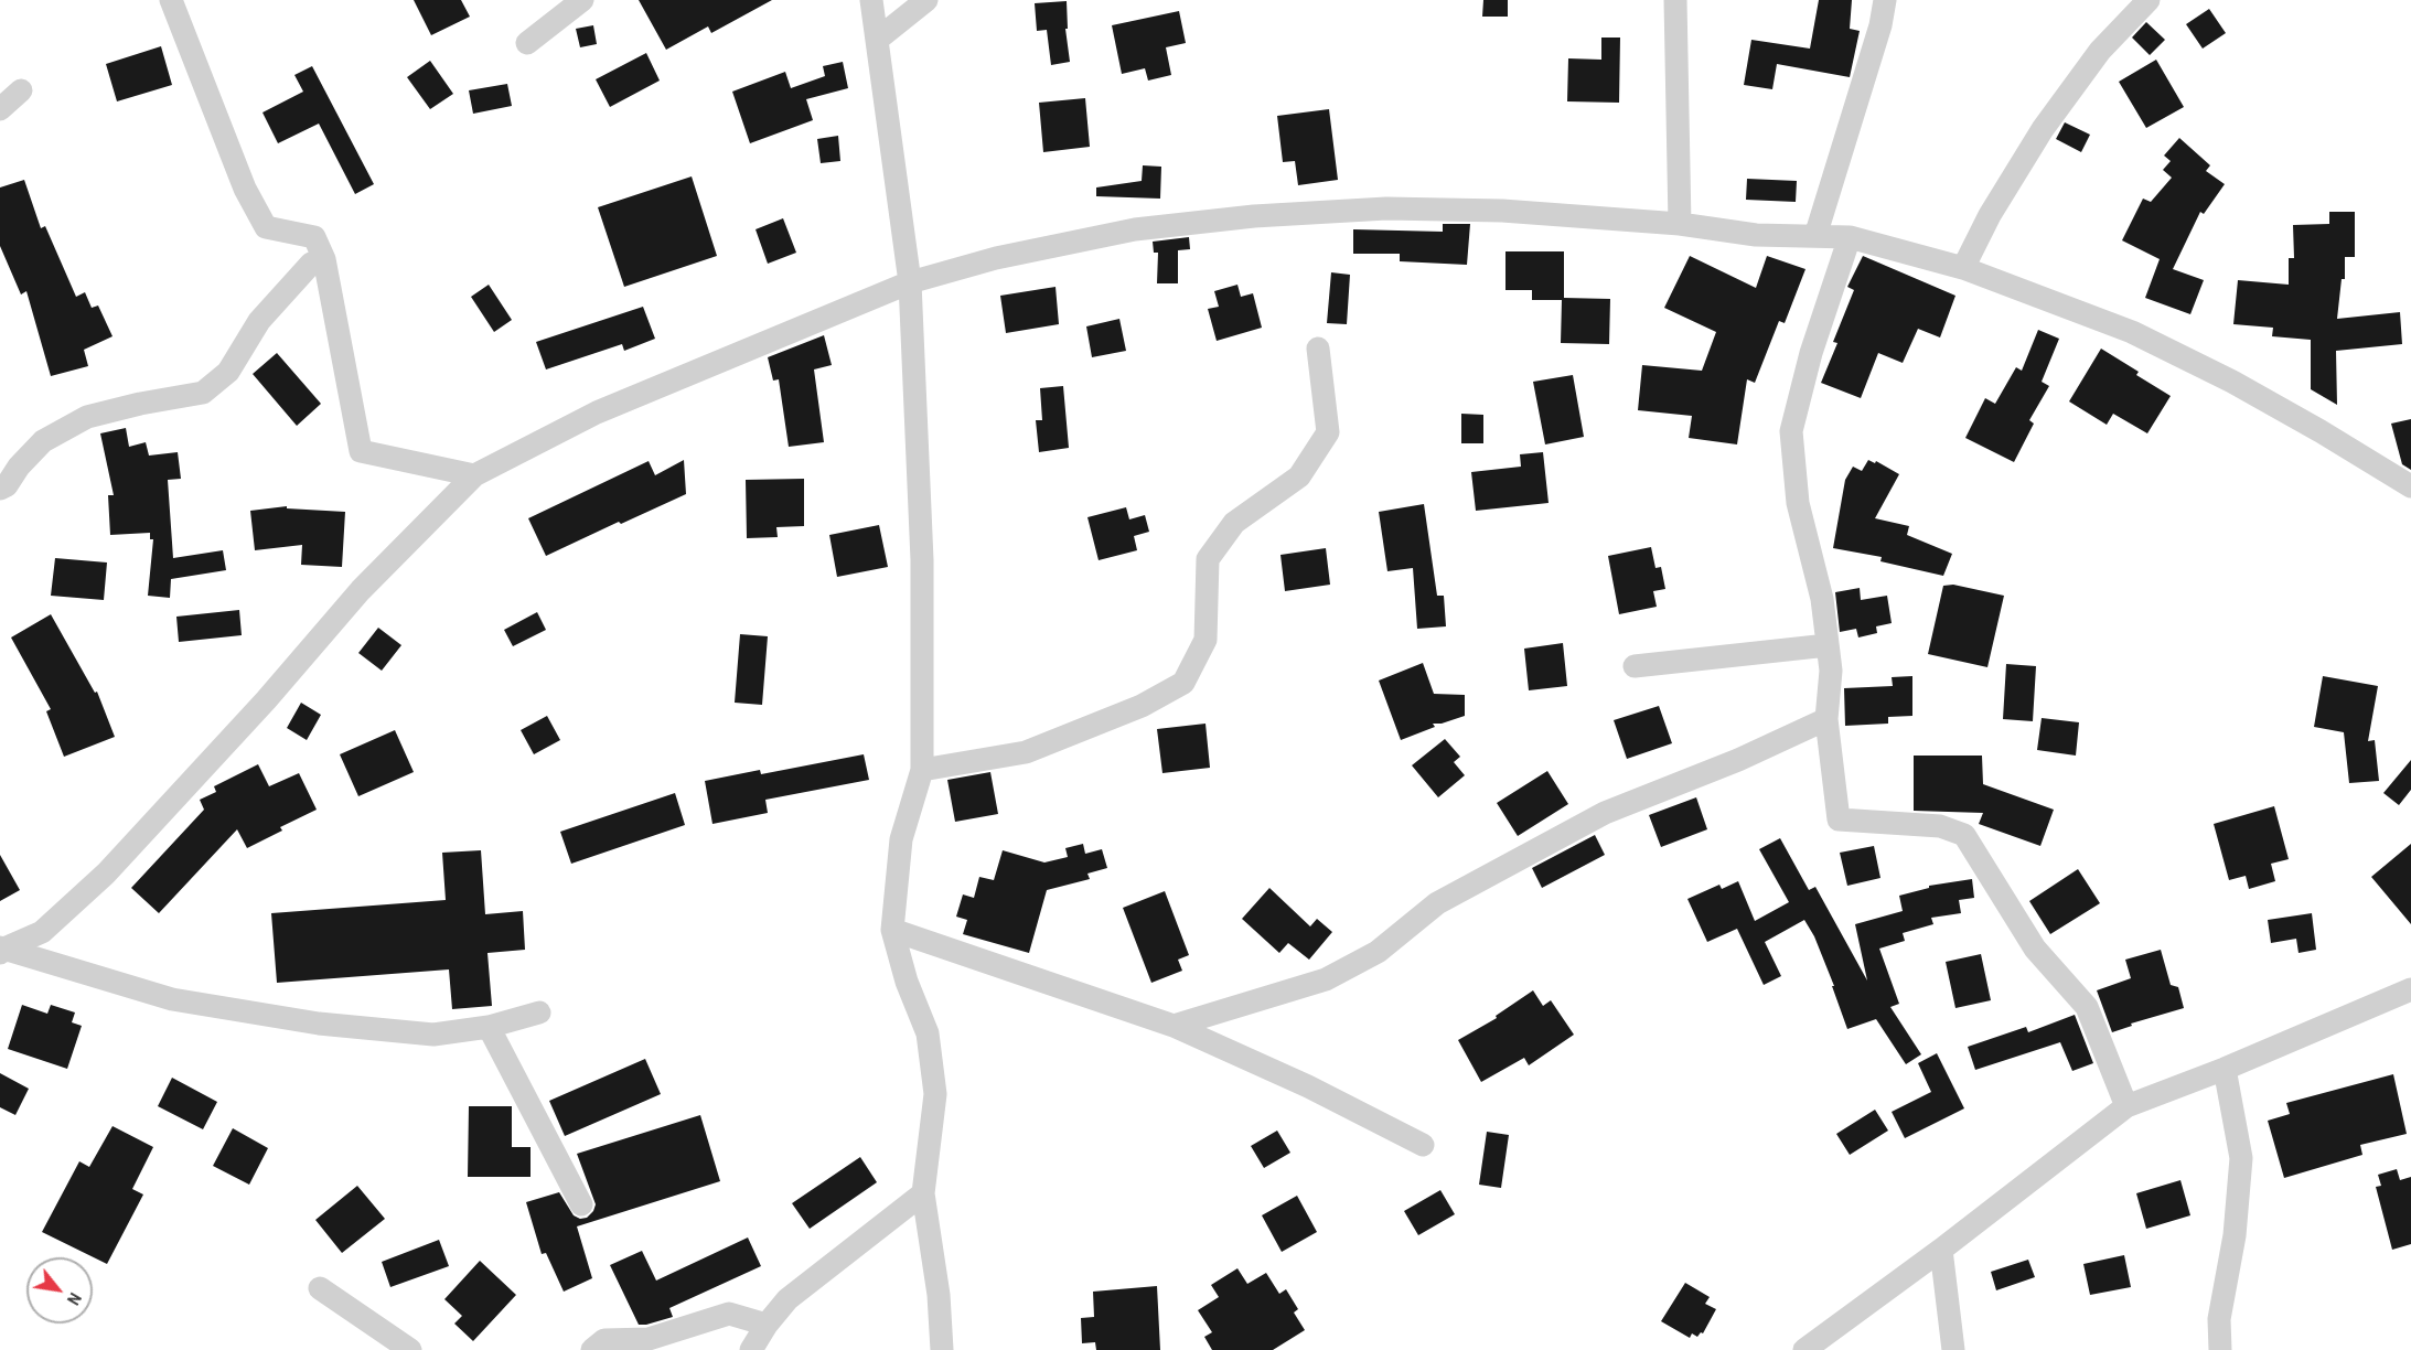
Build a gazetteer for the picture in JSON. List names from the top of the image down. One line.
{"north":"bottom right"}
